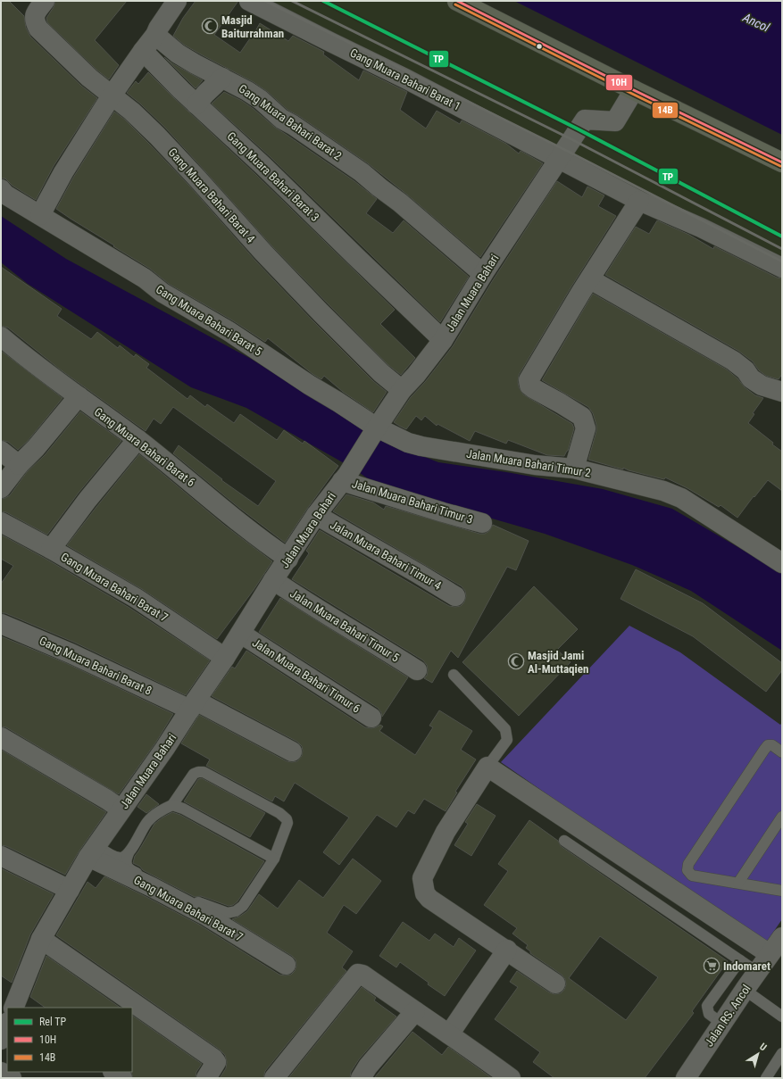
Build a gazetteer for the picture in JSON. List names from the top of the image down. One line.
{"streets":{"street":["Gang Muara Bahari Barat 1","Gang Muara Bahari Barat 2","Gang Muara Bahari Barat 3","Gang Muara Bahari Barat 4","Jalan Muara Bahari","Gang Muara Bahari Barat 5","Gang Muara Bahari Barat 6","Jalan Muara Bahari Timur 2","Jalan Muara Bahari Timur 3","Jalan Muara Bahari Timur 4","Gang Muara Bahari Barat 7","Jalan Muara Bahari Timur 5","Gang Muara Bahari Barat 8","Jalan Muara Bahari Timur 6","Jalan RS. Ancol"]},"crossings":[["Gang Muara Bahari Barat 1","Jalan Muara Bahari"],["Gang Muara Bahari Barat 2","Jalan Muara Bahari"],["Gang Muara Bahari Barat 3","Jalan Muara Bahari"],["Gang Muara Bahari Barat 4","Jalan Muara Bahari"],["Jalan Muara Bahari","Gang Muara Bahari Barat 5"],["Jalan Muara Bahari","Gang Muara Bahari Barat 6"],["Jalan Muara Bahari","Jalan Muara Bahari Timur 2"],["Jalan Muara Bahari","Jalan Muara Bahari Timur 3"],["Jalan Muara Bahari","Jalan Muara Bahari Timur 4"],["Jalan Muara Bahari","Gang Muara Bahari Barat 7"],["Jalan Muara Bahari","Jalan Muara Bahari Timur 5"],["Jalan Muara Bahari","Gang Muara Bahari Barat 8"],["Jalan Muara Bahari","Jalan Muara Bahari Timur 6"],["Gang Muara Bahari Barat 5","Jalan Muara Bahari Timur 2"]],"water":["Ancol"],"places":{"mosque":["Masjid Baiturrahman","Masjid Jami Al-Muttaqien"],"supermarket":["Indomaret"]},"lines":["rail line TP","transit line 10H","transit line 14B"],"legend":["Rel TP","10H","14B"],"north":"top right"}
